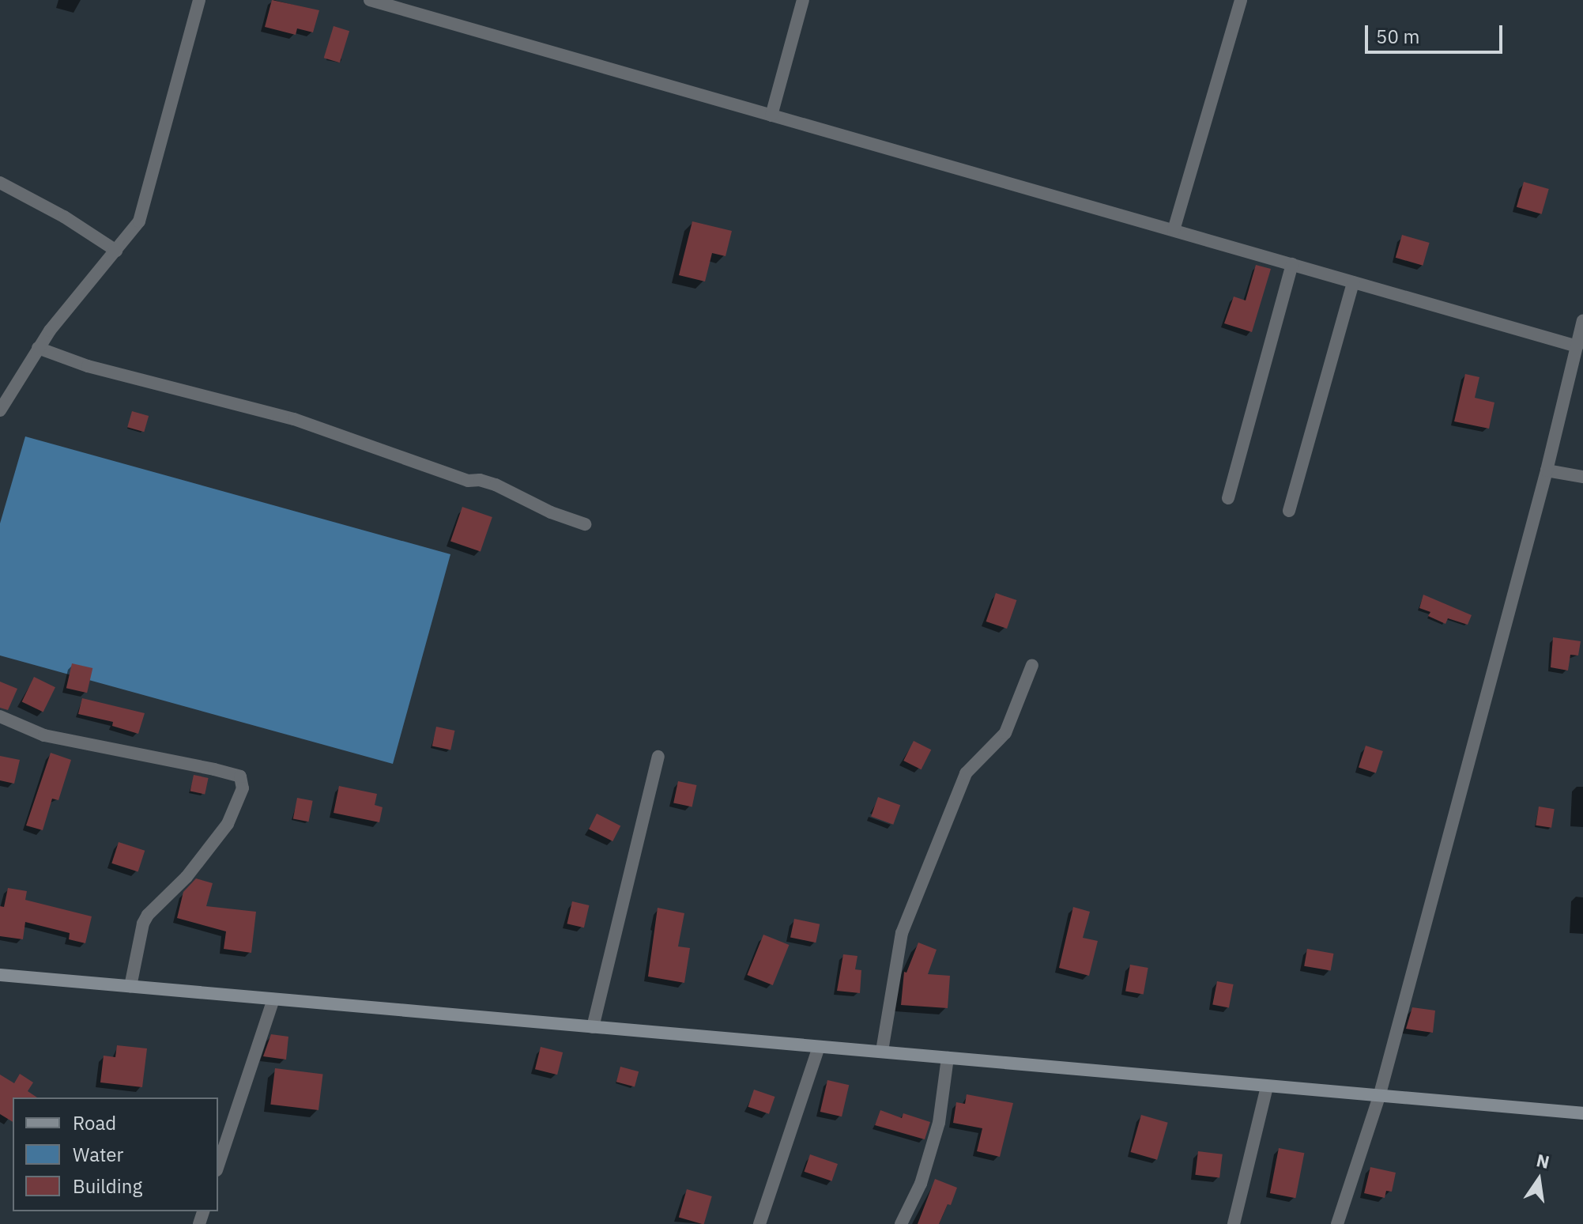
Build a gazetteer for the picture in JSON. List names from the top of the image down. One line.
{"legend":["Road","Water","Building"],"scale_bar":"50 m","north":"top"}
